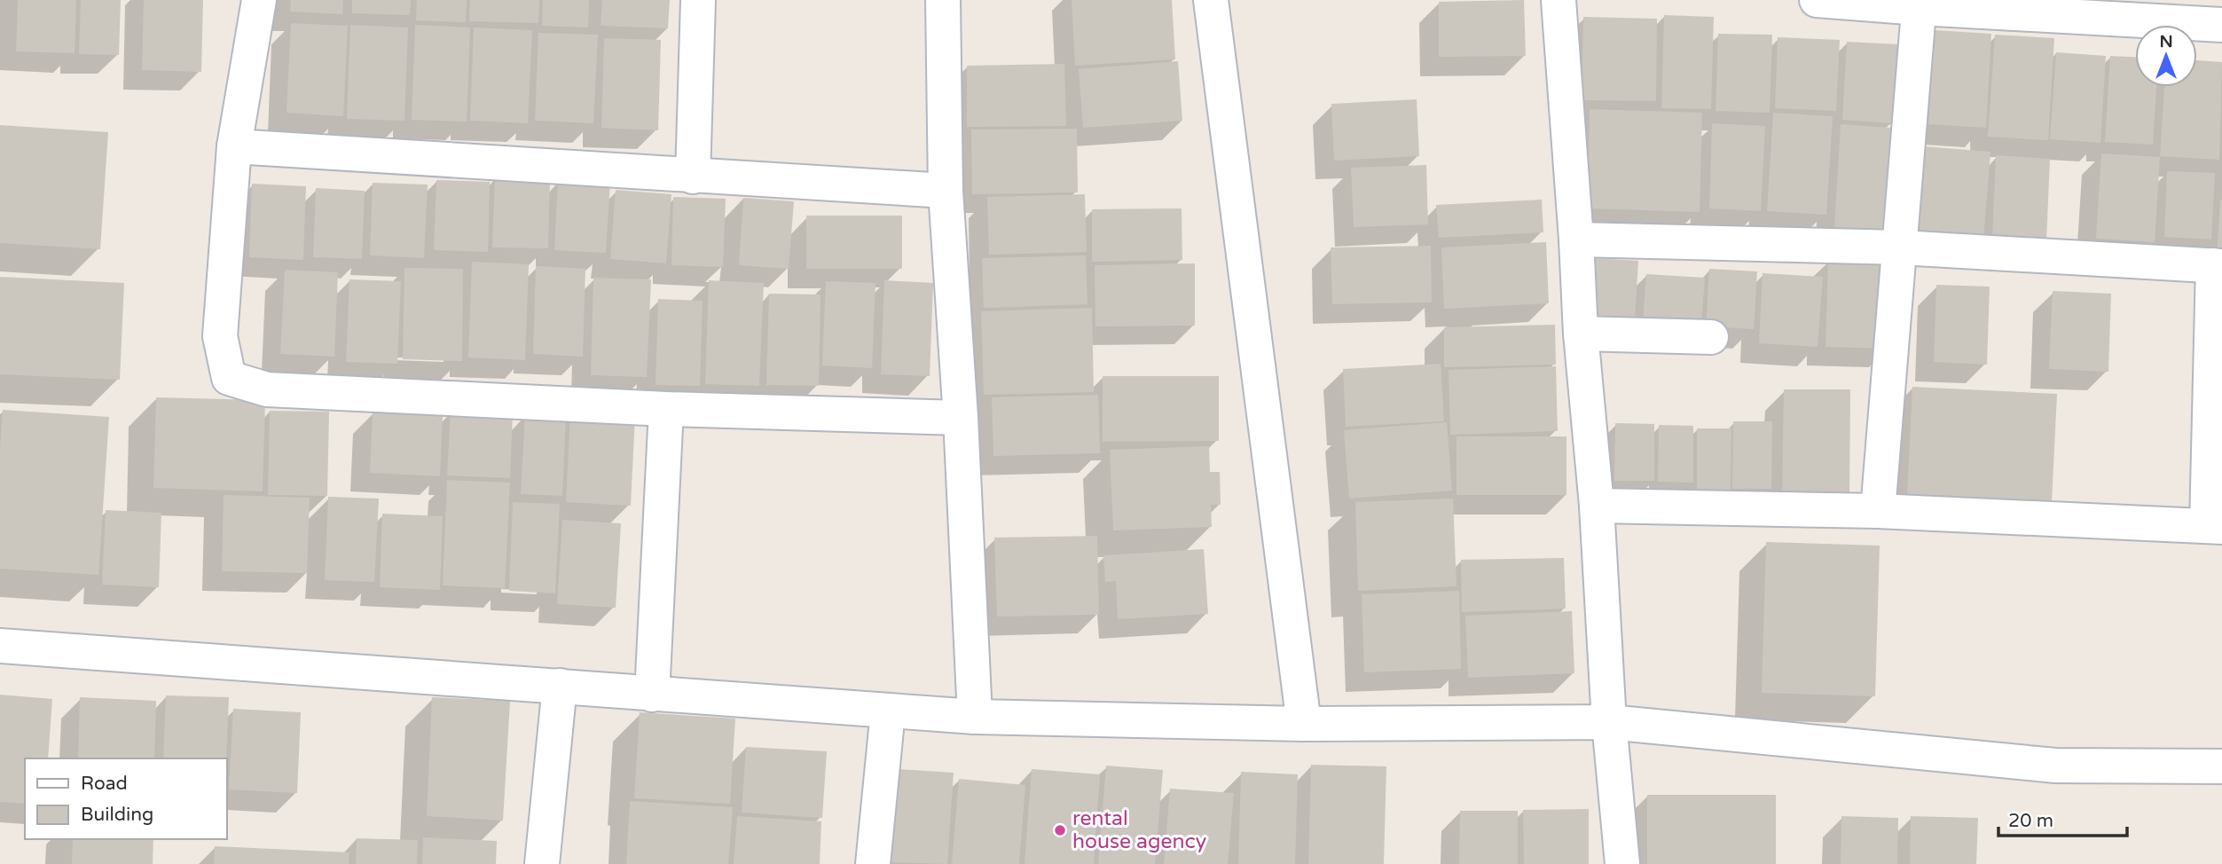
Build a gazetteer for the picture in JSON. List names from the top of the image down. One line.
{"places":["rental house agency"],"legend":["Road","Building"],"scale_bar":"20 m","north":"top"}
